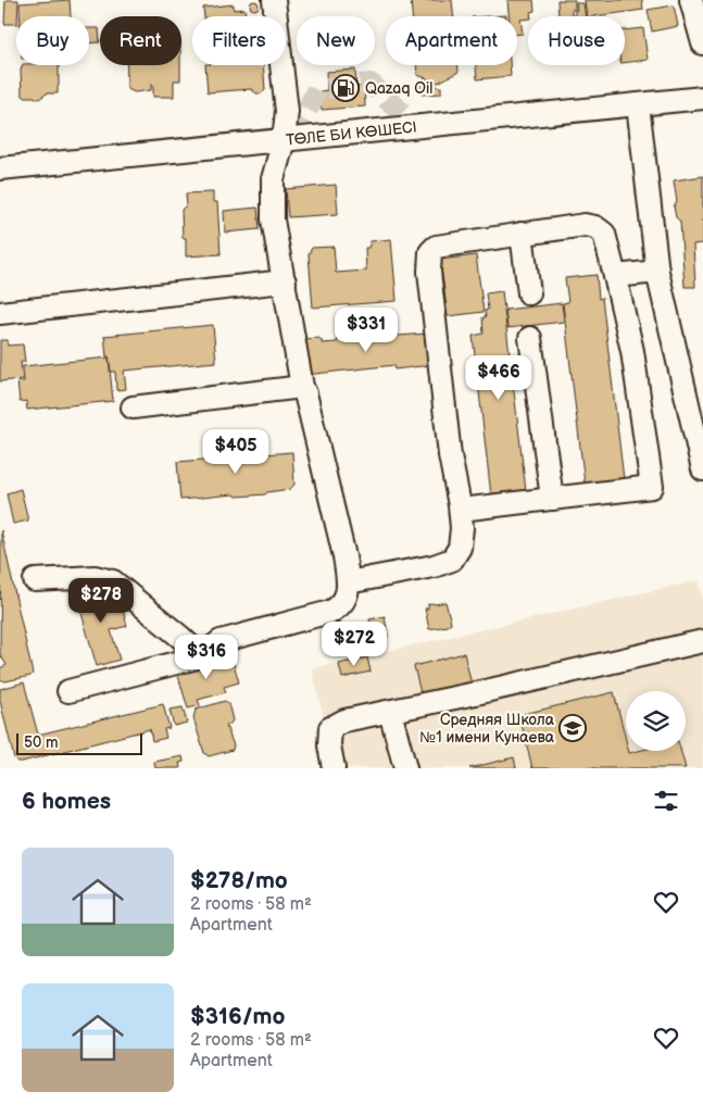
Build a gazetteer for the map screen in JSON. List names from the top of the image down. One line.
{"streets":{"street":["ТӨЛЕ БИ КӨШЕСІ"]},"places":{"fuel station":["Qazaq Oil"],"school or university":["Средняя Школа №1 имени Кунаева"]},"scale_bar":"50 m","page":{"chip":["Buy","Rent","Filters","New","Apartment","House"],"price":["$331","$466","$405","$278","$272","$316"],"scale":"50 m","heading":"6 homes","list":[{"name":"$278/mo","note":"2 rooms · 58 m² · Apartment"},{"name":"$316/mo","note":"2 rooms · 58 m² · Apartment"}]}}
